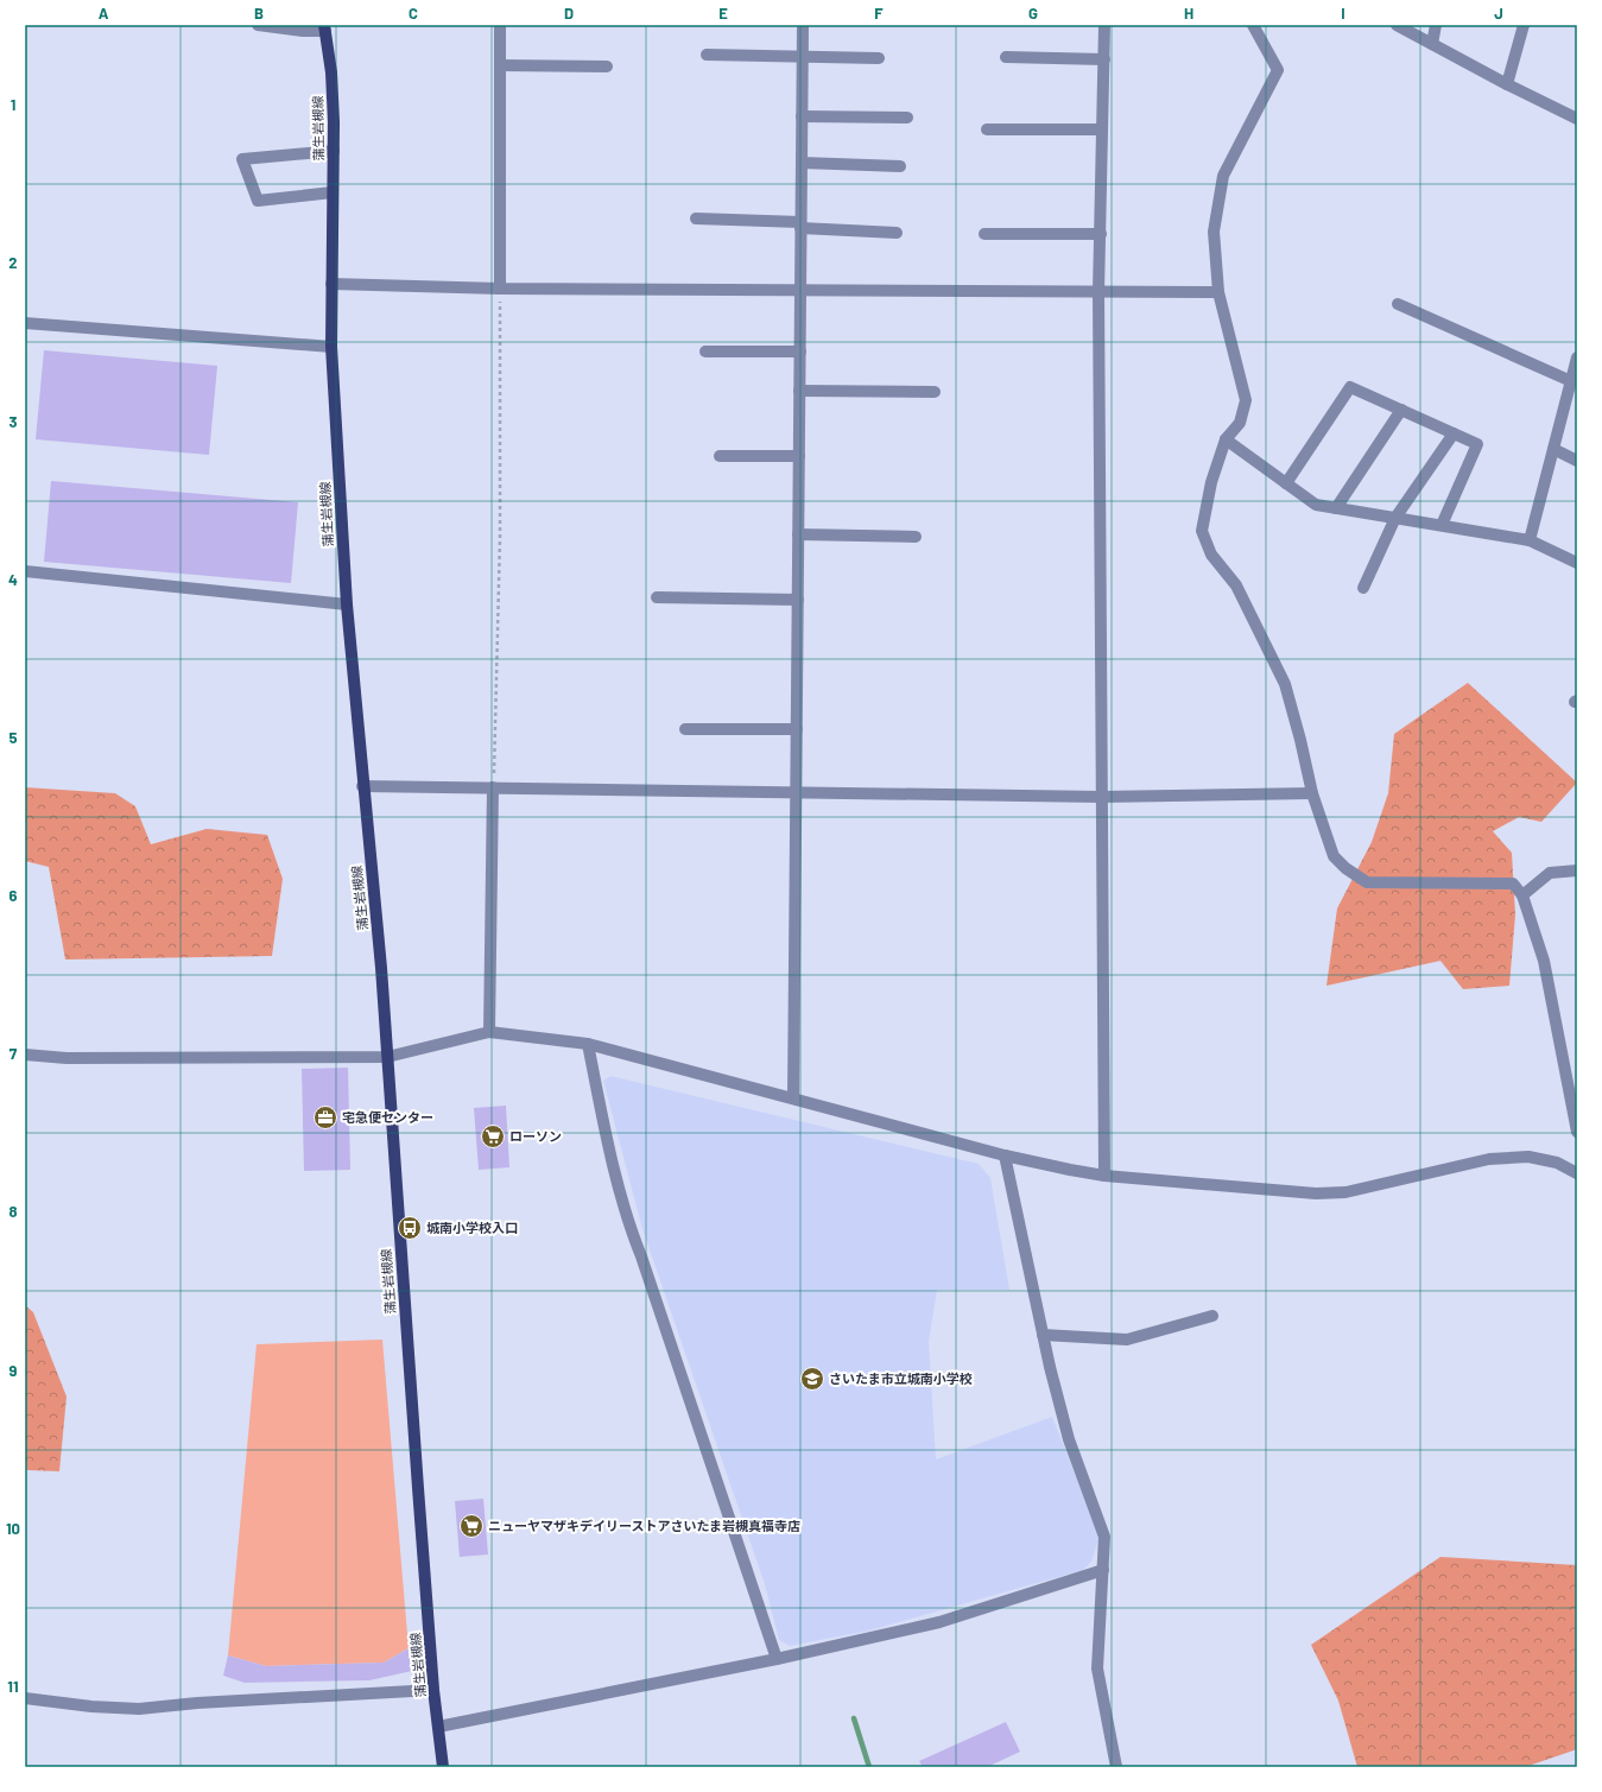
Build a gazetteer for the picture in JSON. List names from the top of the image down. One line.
{"streets":{"main road":["蒲生岩槻線"]},"places":{"office":["宅急便センター"],"supermarket":["ローソン","ニューヤマザキデイリーストアさいたま岩槻真福寺店"],"bus stop":["城南小学校入口"],"school or university":["さいたま市立城南小学校"]},"grid":{"columns":["A","B","C","D","E","F","G","H","I","J"],"rows":["1","2","3","4","5","6","7","8","9","10","11"]}}
